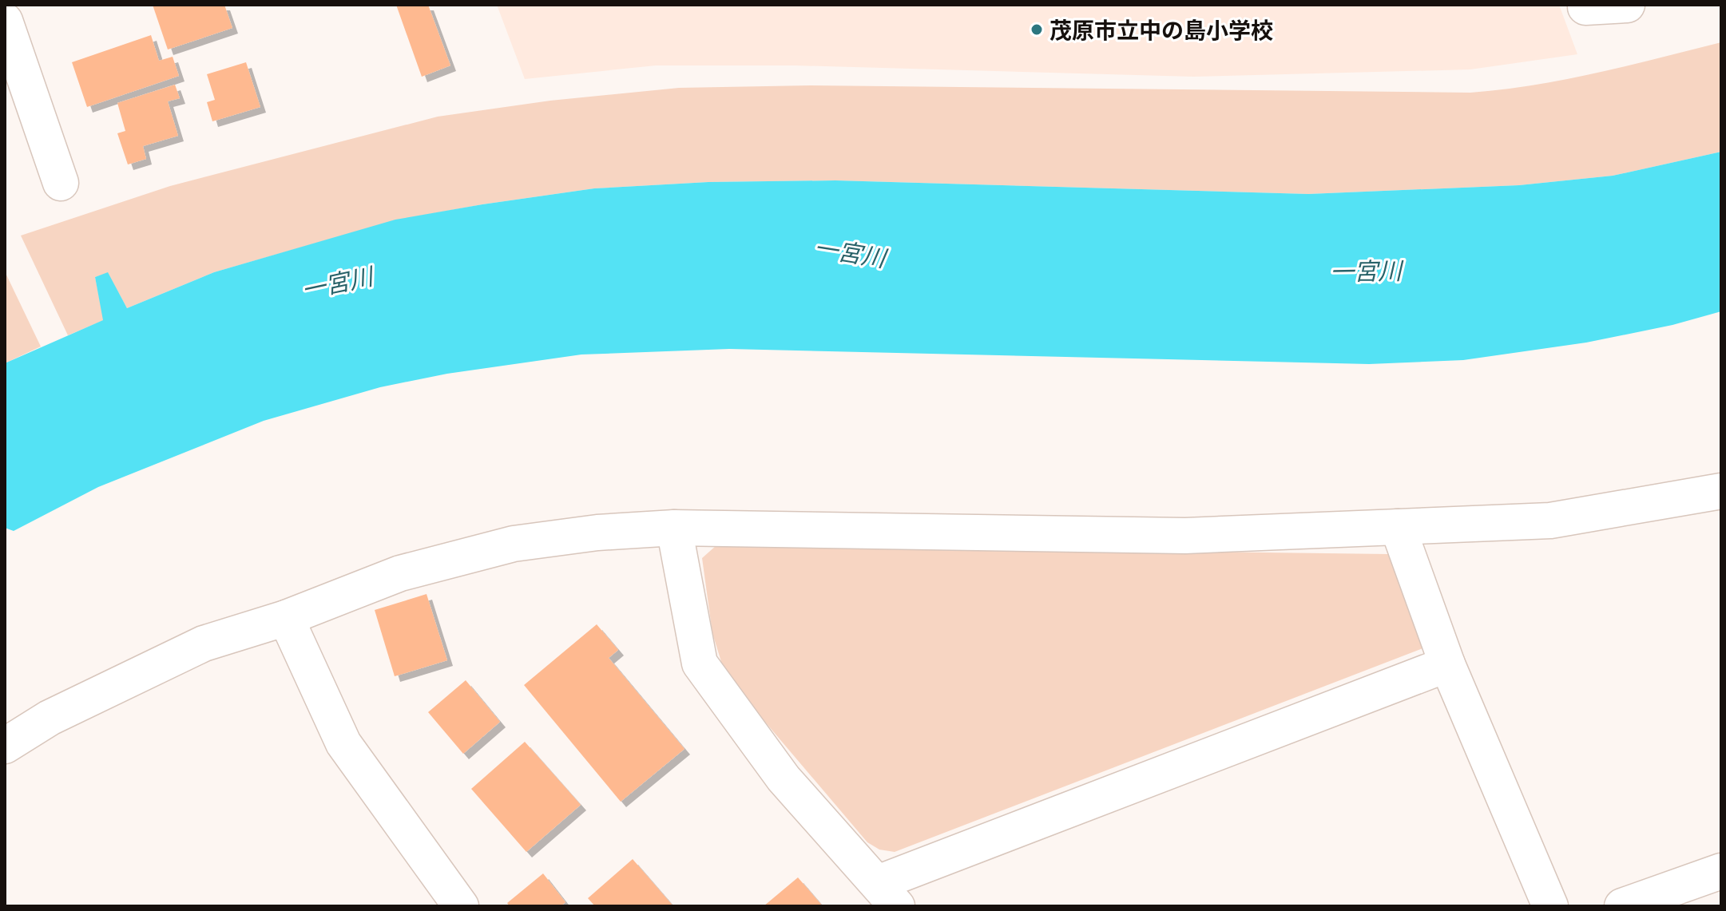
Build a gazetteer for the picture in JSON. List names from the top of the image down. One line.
{"water":["一宮川"],"places":["茂原市立中の島小学校"]}
